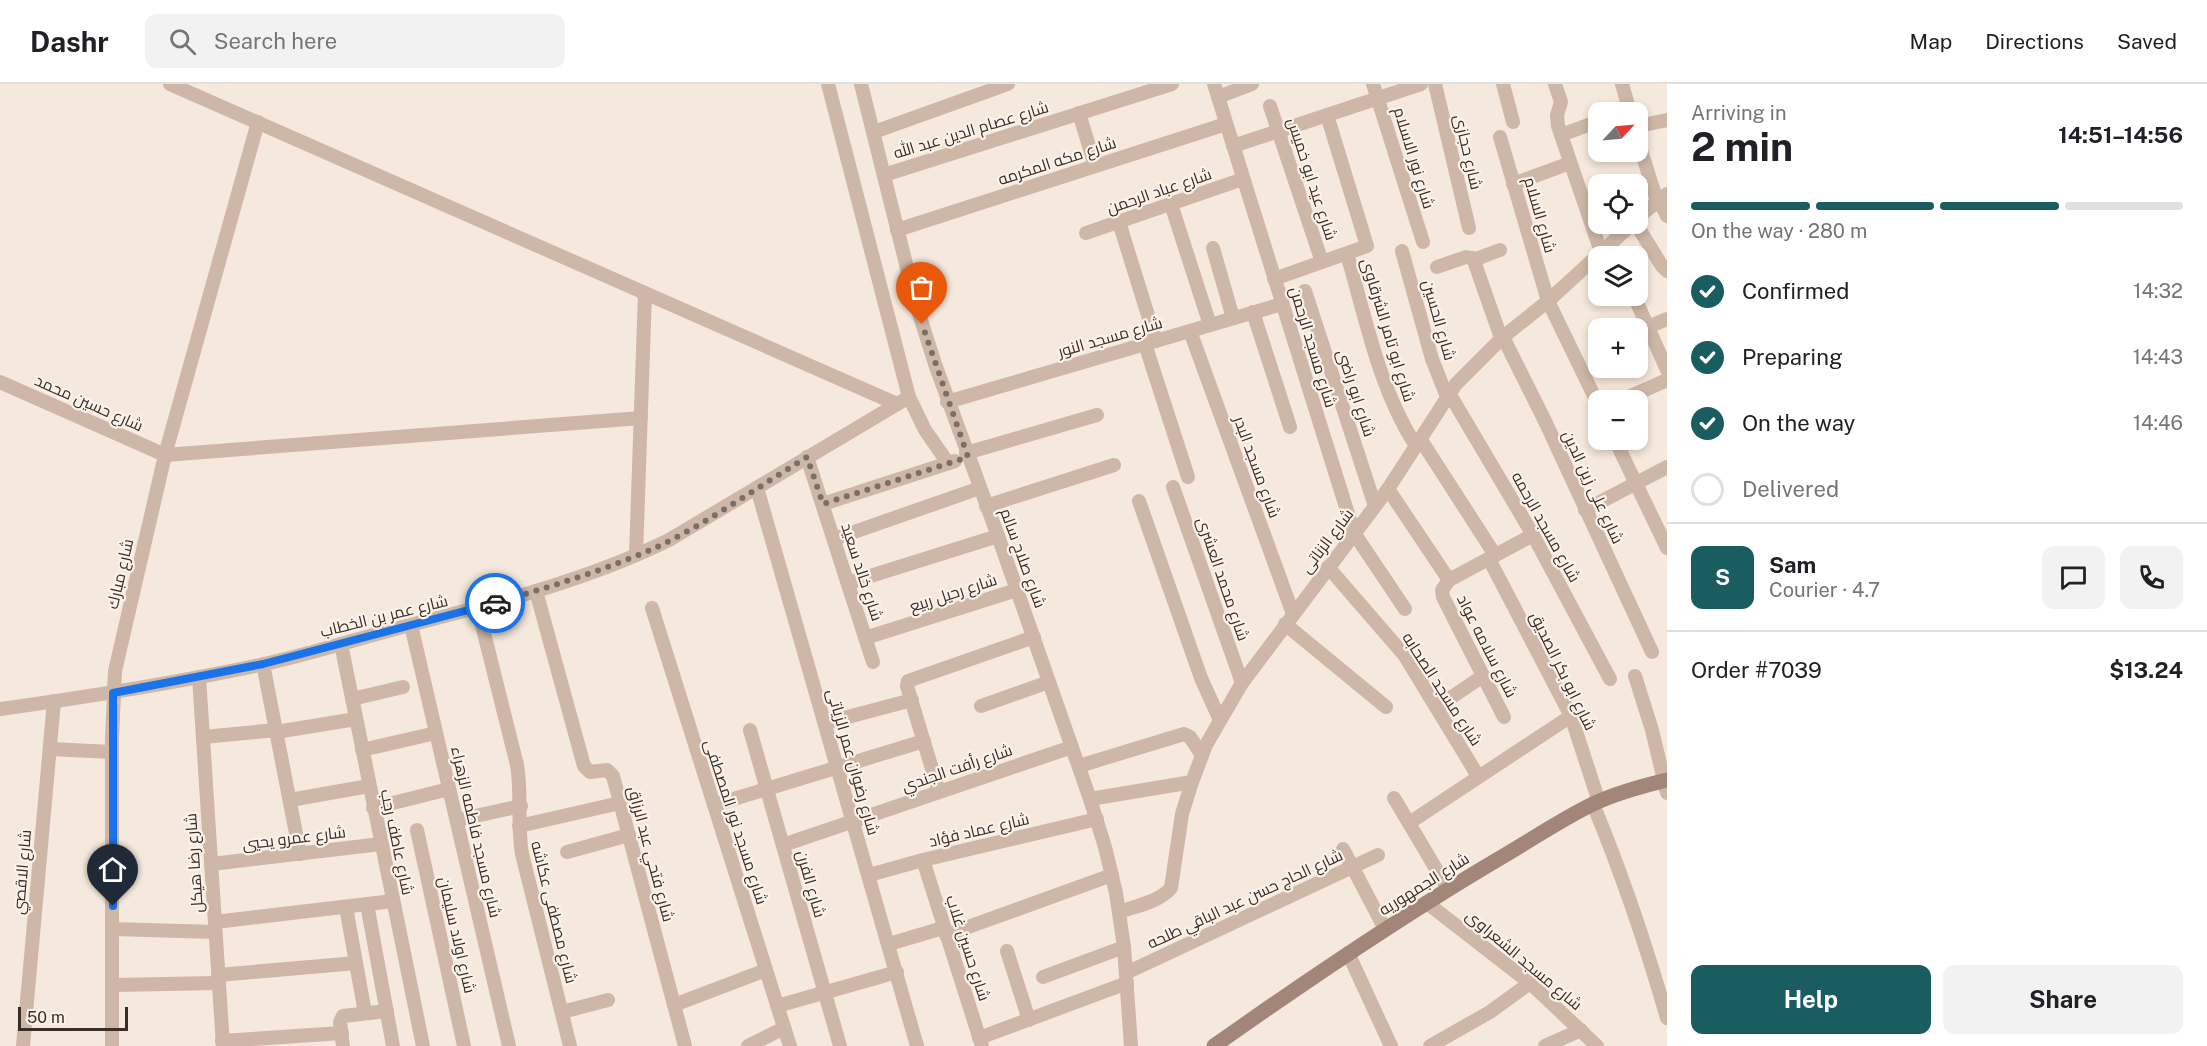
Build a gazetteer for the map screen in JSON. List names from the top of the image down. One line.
{"streets":{"main road":["شارع الجمهوريه"],"street":["شارع عصام الدين عبد الله","شارع حجازى","شارع نور الاسلام","شارع مكه المكرمه","شارع عيد ابو خميس","شارع عباد الرحمن","شارع السلام","شارع الحسين","شارع ابو تامر الشرقاوى","شارع مسجد النور","شارع مسجد الرحمن","شارع ابو راضى","شارع حسين محمد","شارع مسجد البدر","شارع على زين الدين","شارع مسجد الرحمه","شارع الزناتى","شارع صلاح سالم","شارع خالد سعيد","شارع مبارك","شارع محمد العشرى","شارع رحيل ربيع","شارع عمر بن الخطاب","شارع سلامه عواد","شارع ابو بكر الصديق","شارع مسجد الصحابه","شارع رضوان عمر الزياتى","شارع رأفت الجندي","شارع مسجد نور المصطفى","شارع عماد فؤاد","شارع مسجد فاطمه الزهراء","شارع عمرو يحيي","شارع عاطف رجب","شارع فتحي عبد الرزاق","شارع رضا هيكل","شارع الاقصي","شارع الفرن","شارع الحاج حسن عبد الباقي طلحه","شارع مصطفى عكاشه","شارع اولاد سليمان","شارع حسين غلاب","شارع مسجد الشعراوى"]},"crossings":[["شارع عصام الدين عبد الله","شارع صلاح سالم"],["شارع مكه المكرمه","شارع مسجد الرحمن"],["شارع مكه المكرمه","شارع صلاح سالم"],["شارع عباد الرحمن","شارع مسجد الرحمن"],["شارع السلام","شارع الزناتى"],["شارع الحسين","شارع مسجد الرحمه"],["شارع الحسين","شارع الزناتى"],["شارع ابو تامر الشرقاوى","شارع الزناتى"],["شارع ابو تامر الشرقاوى","شارع ابو بكر الصديق"],["شارع مسجد النور","شارع مسجد الرحمن"],["شارع مسجد النور","شارع مسجد البدر"],["شارع مسجد النور","شارع صلاح سالم"],["شارع مسجد الرحمن","شارع الزناتى"],["شارع ابو راضى","شارع الزناتى"],["شارع حسين محمد","شارع مبارك"],["شارع مسجد البدر","شارع الزناتى"],["شارع على زين الدين","شارع الزناتى"],["شارع مسجد الرحمه","شارع الزناتى"],["شارع مسجد الرحمه","شارع سلامه عواد"],["شارع الزناتى","شارع صلاح سالم"],["شارع الزناتى","شارع محمد العشرى"],["شارع الزناتى","شارع ابو بكر الصديق"],["شارع الزناتى","شارع مسجد الصحابه"],["شارع صلاح سالم","شارع رحيل ربيع"],["شارع صلاح سالم","شارع رأفت الجندي"],["شارع صلاح سالم","شارع عماد فؤاد"],["شارع صلاح سالم","شارع الحاج حسن عبد الباقي طلحه"],["شارع خالد سعيد","شارع رحيل ربيع"],["شارع خالد سعيد","شارع عمر بن الخطاب"],["شارع مبارك","شارع عمر بن الخطاب"],["شارع عمر بن الخطاب","شارع رضوان عمر الزياتى"],["شارع عمر بن الخطاب","شارع مسجد فاطمه الزهراء"],["شارع عمر بن الخطاب","شارع عاطف رجب"],["شارع عمر بن الخطاب","شارع فتحي عبد الرزاق"],["شارع عمر بن الخطاب","شارع رضا هيكل"],["شارع عمر بن الخطاب","شارع الاقصي"],["شارع عمر بن الخطاب","شارع مصطفى عكاشه"],["شارع سلامه عواد","شارع ابو بكر الصديق"],["شارع ابو بكر الصديق","شارع الجمهوريه"],["شارع رضوان عمر الزياتى","شارع رأفت الجندي"],["شارع رضوان عمر الزياتى","شارع عماد فؤاد"],["شارع رأفت الجندي","شارع الفرن"],["شارع عماد فؤاد","شارع حسين غلاب"],["شارع عمرو يحيي","شارع عاطف رجب"],["شارع عمرو يحيي","شارع رضا هيكل"],["شارع الجمهوريه","شارع مسجد الشعراوى"],["شارع الحاج حسن عبد الباقي طلحه","شارع حسين غلاب"]],"scale_bar":"50 m","north":"top right","page":{"header":"Dashr","search":"Search here","nav":["Map","Directions","Saved"],"heading":["2 min","Arriving in","14:51–14:56"],"panel":["Sam","Courier · 4.7","Order #7039","$13.24"],"map_buttons":["+","−"],"bar":"On the way · 280 m","list":[["Confirmed","14:32"],["Preparing","14:43"],["On the way","14:46"],"Delivered"],"round":"S","buttons":["Help","Share"],"scale":"50 m"}}
